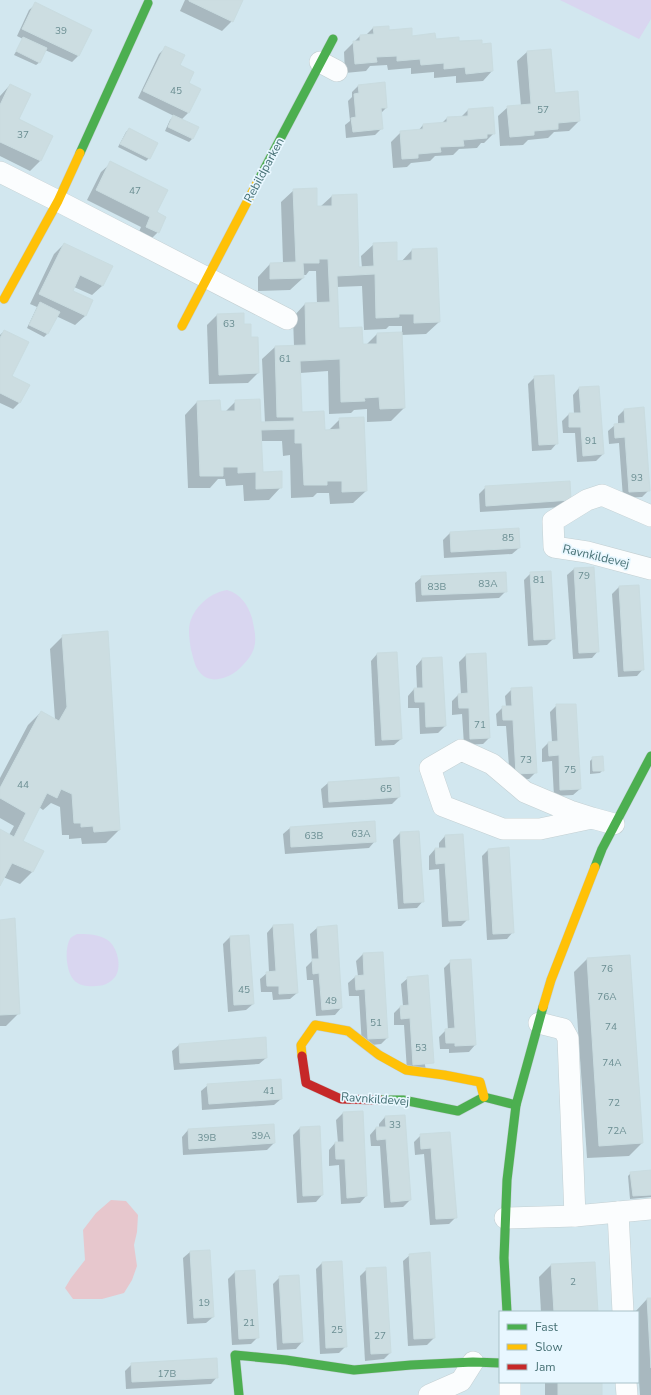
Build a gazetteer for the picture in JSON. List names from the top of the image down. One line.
{"streets":{"street":["Rebildparken","Ravnkildevej"]},"house_numbers":["39","45","57","37","47","63","61","91","93","85","79","81","83A","83B","71","73","75","44","65","63A","63B","76","45","76A","49","51","74","53","74A","41","72","33","72A","39A","39B","2","19","21","25","27","17B"],"legend":["Fast","Slow","Jam"]}
